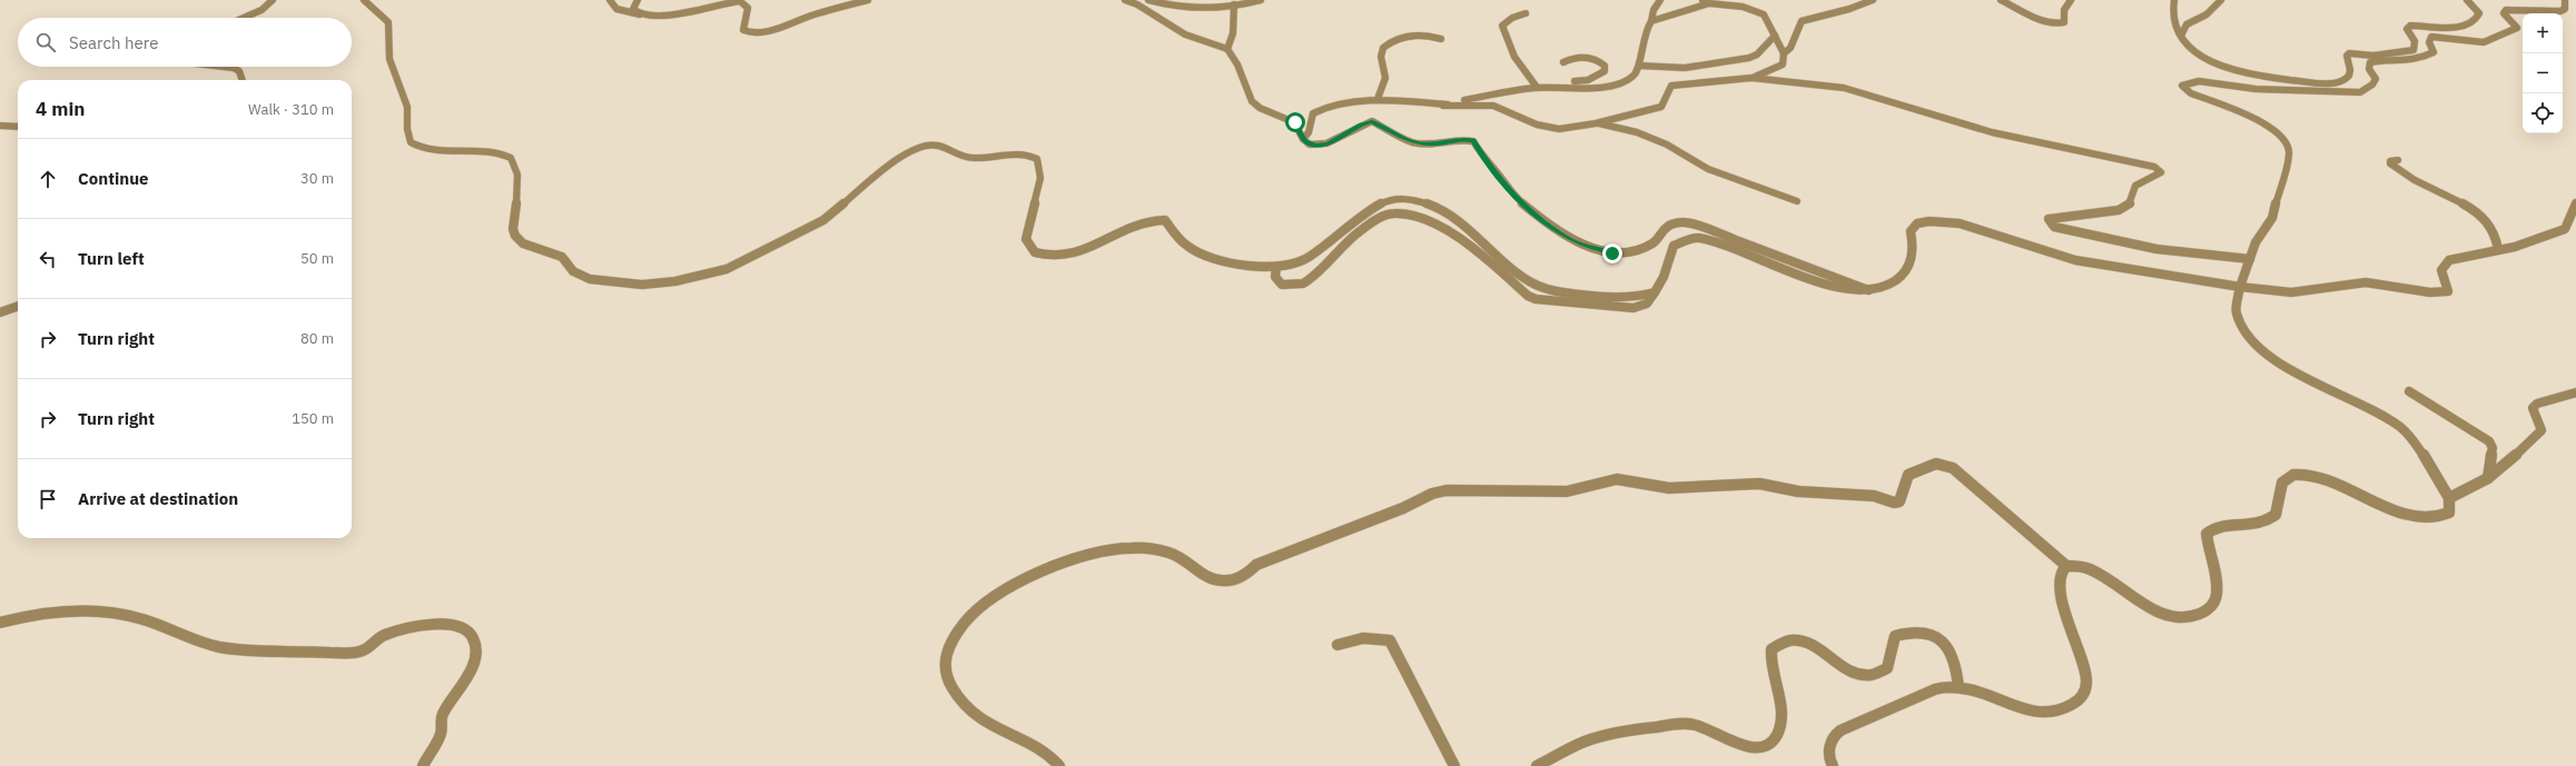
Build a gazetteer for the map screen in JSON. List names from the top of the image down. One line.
{"page":{"map_buttons":["+","−"],"search":"Search here","heading":["4 min","Walk · 310 m"],"list":[["Continue","30 m"],["Turn left","50 m"],["Turn right","80 m"],["Turn right","150 m"],"Arrive at destination"]}}
